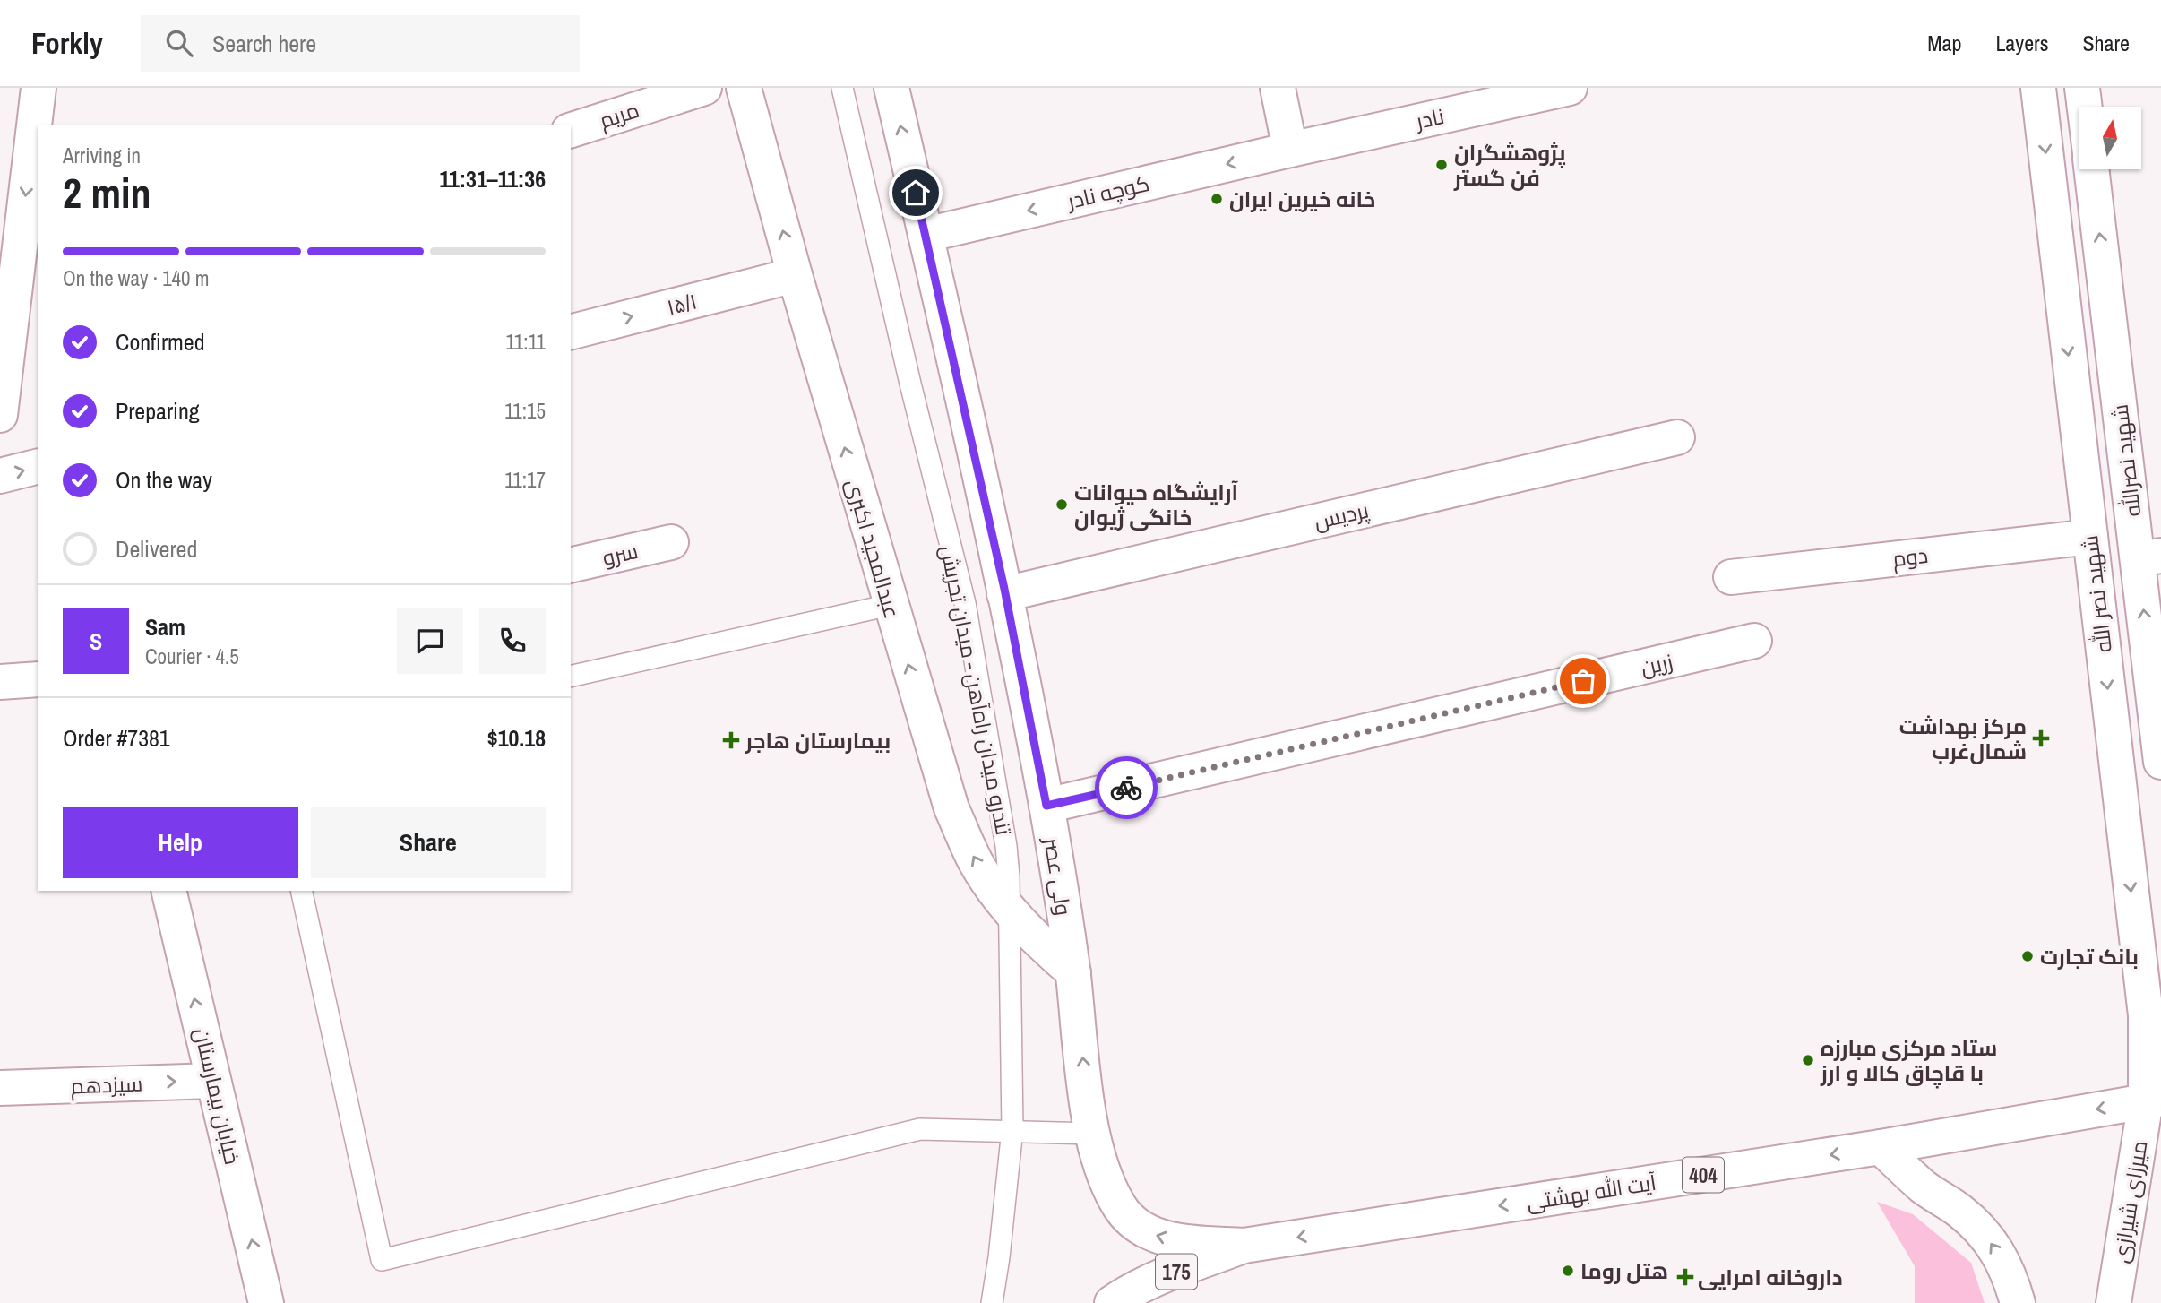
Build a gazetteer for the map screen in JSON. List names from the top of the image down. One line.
{"streets":{"street":["مریم","نادر","کوچه نادر","۱۵/۱","شهید نصرالله","پردیس","عبدالمجید اکبری","سرو","دوم","شهید نصر الله","زرین","ولی عصر","سیزدهم","خیابان بیمارستان","404","آیت الله بهشتی","میرزای شیرازی","175"],"lane":["تندرو میدان راه‌آهن - میدان تجریش"]},"crossings":[["نادر","کوچه نادر"],["کوچه نادر","ولی عصر"],["۱۵/۱","عبدالمجید اکبری"],["پردیس","ولی عصر"],["عبدالمجید اکبری","تندرو میدان راه‌آهن - میدان تجریش"],["عبدالمجید اکبری","ولی عصر"],["دوم","شهید نصر الله"],["شهید نصر الله","آیت الله بهشتی"],["شهید نصر الله","میرزای شیرازی"],["زرین","ولی عصر"],["ولی عصر","آیت الله بهشتی"],["ولی عصر","175"],["سیزدهم","خیابان بیمارستان"],["آیت الله بهشتی","میرزای شیرازی"],["آیت الله بهشتی","175"]],"one_way":["کوچه نادر","۱۵/۱","شهید نصرالله","عبدالمجید اکبری","شهید نصر الله","ولی عصر","سیزدهم","خیابان بیمارستان","آیت الله بهشتی"],"places":{"other":["پژوهشگران فن گستر","خانه خیرین ایران","آرایشگاه حیوانات خانگی ژیوان","بانک تجارت","ستاد مرکزی مبارزه با قاچاق کالا و ارز","هتل روما"],"health":["مرکز بهداشت شمال‌غرب","بیمارستان هاجر","داروخانه امرایی"]},"north":"top","page":{"header":"Forkly","search":"Search here","nav":["Map","Layers","Share"],"heading":["2 min","Arriving in","11:31–11:36"],"panel":["Sam","Courier · 4.5","Order #7381","$10.18"],"bar":"On the way · 140 m","list":[["Confirmed","11:11"],["Preparing","11:15"],["On the way","11:17"],"Delivered"],"round":"S","buttons":["Help","Share"]}}
